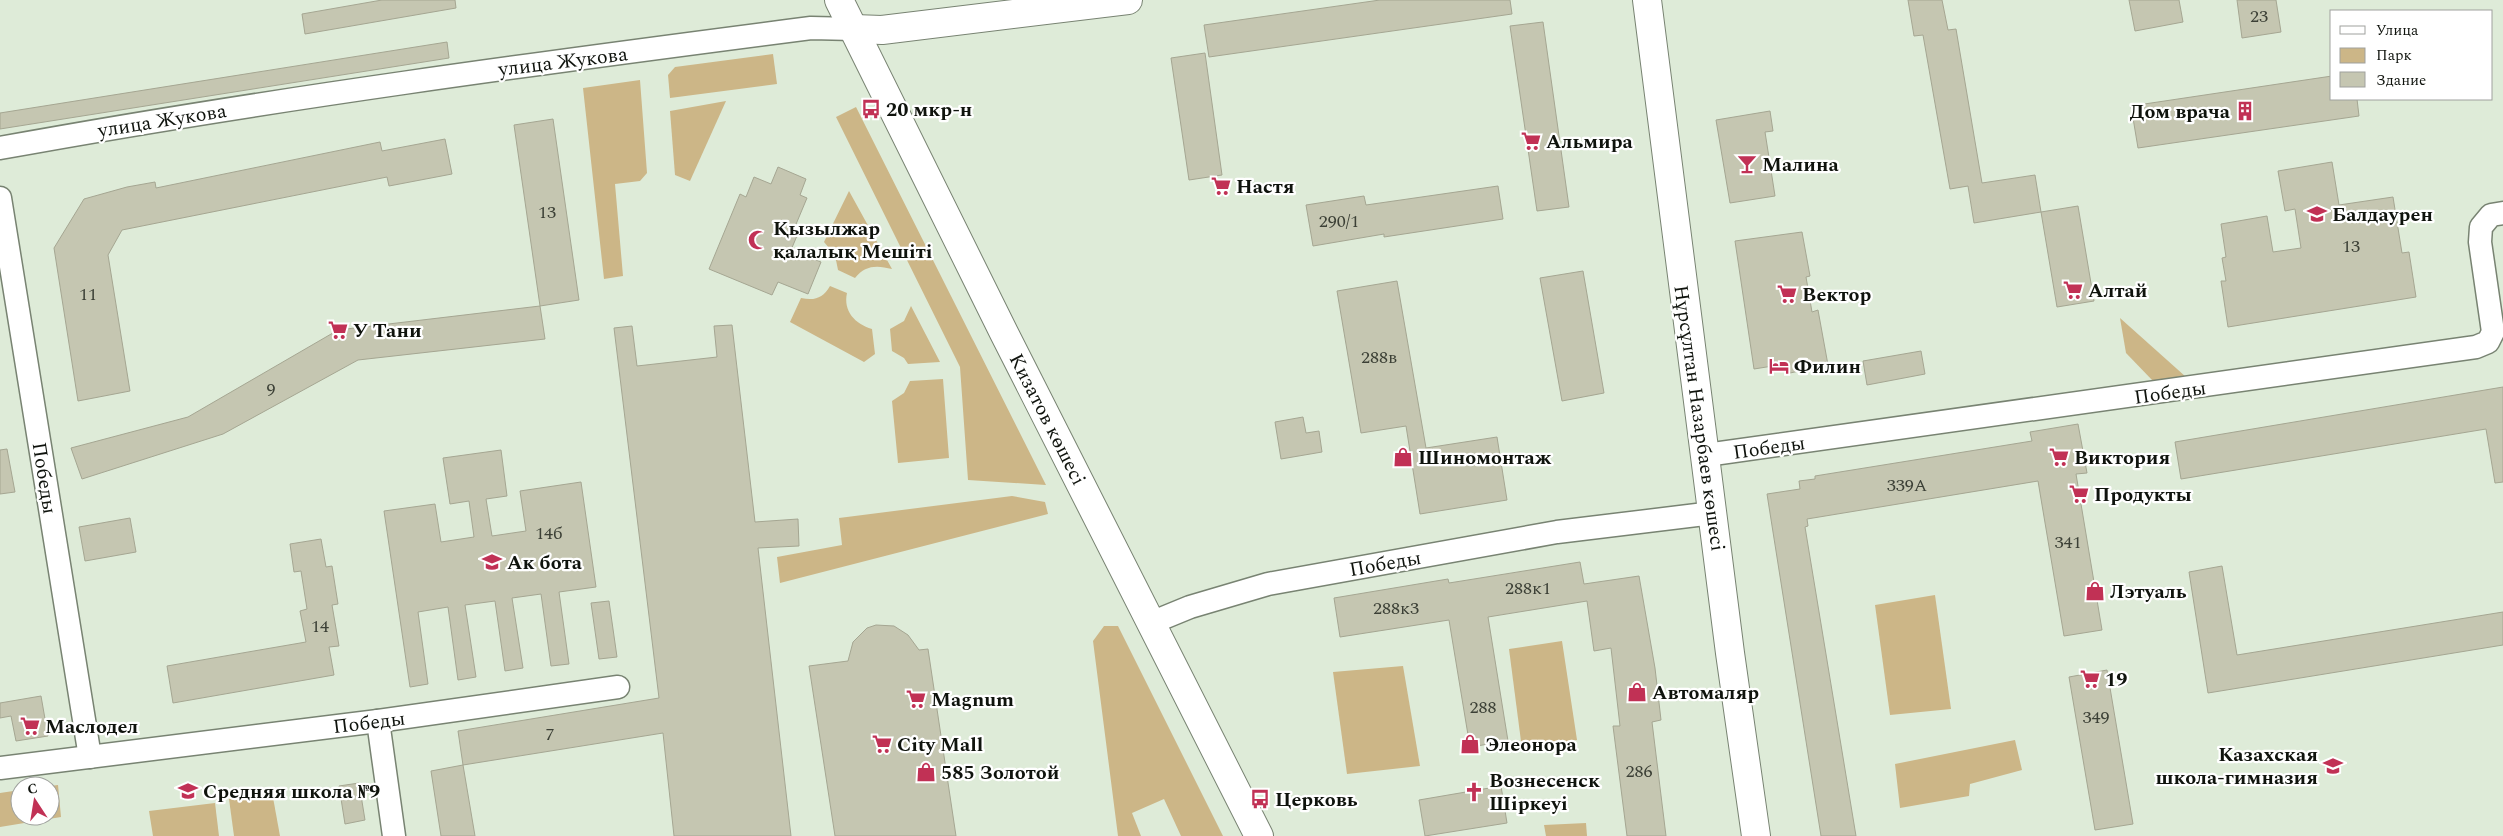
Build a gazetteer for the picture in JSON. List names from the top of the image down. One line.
{"streets":{"main road":["улица Жукова","Нұрсұлтан Назарбаев көшесі","Кизатов көшесі"],"street":["Победы"]},"crossings":[["улица Жукова","Кизатов көшесі"],["Победы","Нұрсұлтан Назарбаев көшесі"],["Победы","Кизатов көшесі"]],"places":{"bus stop":["20 мкр-н","Церковь"],"building":["Дом врача"],"supermarket":["Альмира","Настя","Алтай","Вектор","У Тани","Виктория","Продукты","19","Magnum","Маслодел","City Mall"],"bar":["Малина"],"school or university":["Балдаурен","Ак бота","Казахская школа-гимназия","Средняя школа №9"],"mosque":["Қызылжар қалалық Мешіті"],"hotel":["Филин"],"shop":["Шиномонтаж","Лэтуаль","Автомаляр","Элеонора","585 Золотой"],"church":["Вознесенск Шіркеуі"]},"house_numbers":["23","13","290/1","13","11","288в","9","339А","14б","341","288к1","288к3","14","288","349","7","286"],"legend":["Улица","Парк","Здание"],"north":"top"}
